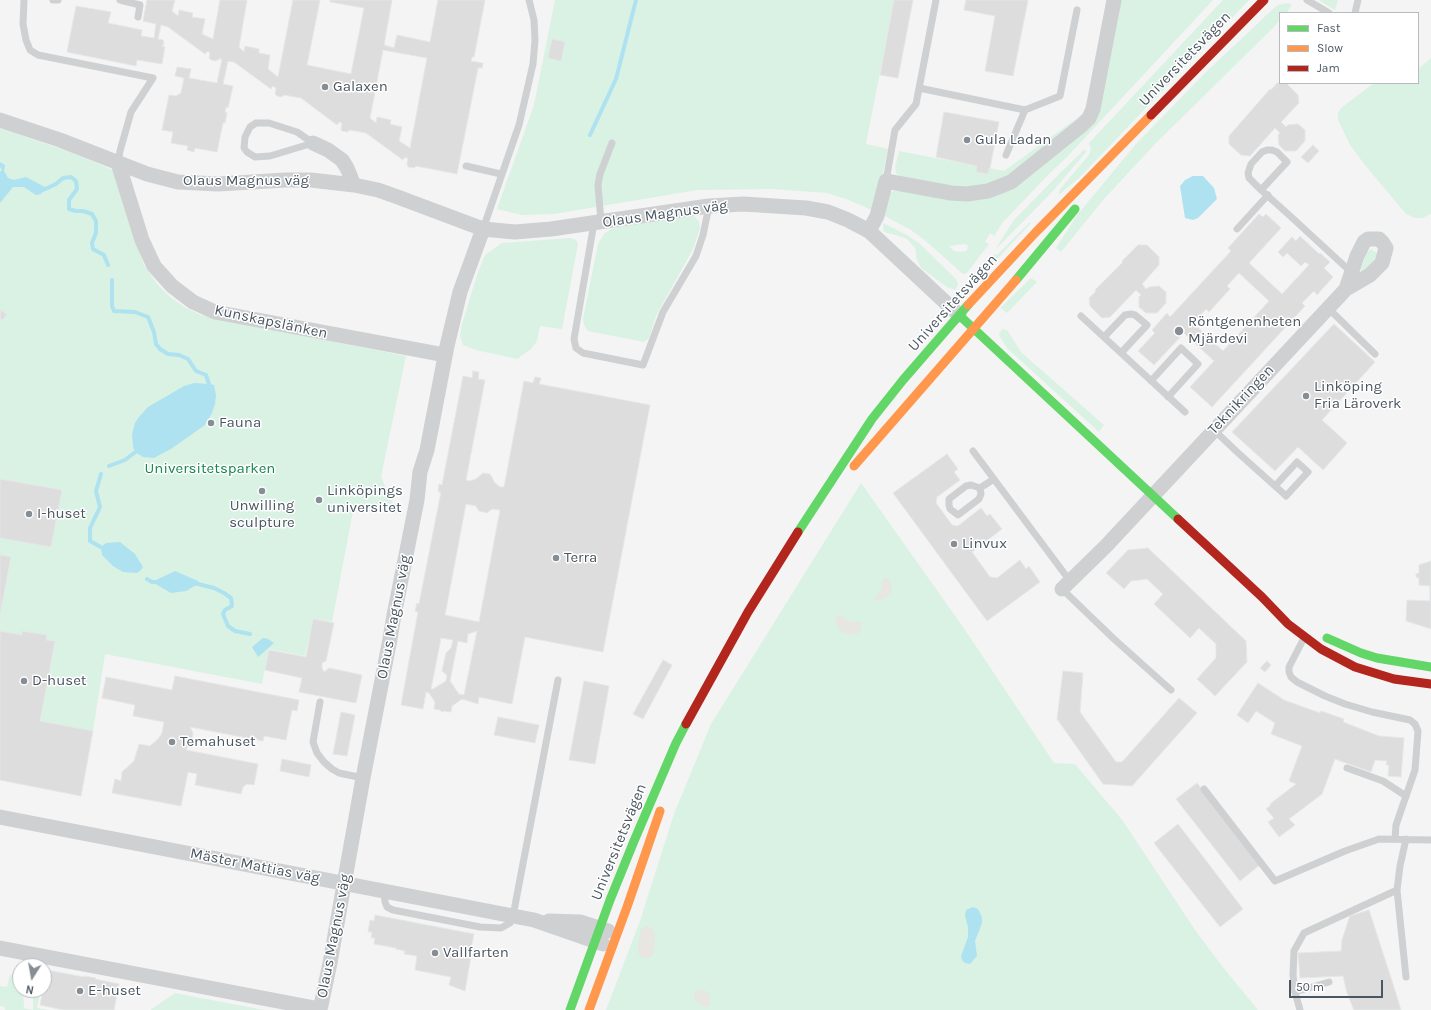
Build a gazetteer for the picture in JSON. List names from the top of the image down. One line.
{"streets":{"main road":["Universitetsvägen","Olaus Magnus väg"],"street":["Kunskapslänken","Teknikringen","Mäster Mattias väg"]},"crossings":[["Universitetsvägen","Olaus Magnus väg"],["Universitetsvägen","Mäster Mattias väg"],["Olaus Magnus väg","Kunskapslänken"],["Olaus Magnus väg","Mäster Mattias väg"]],"parks":["Universitetsparken"],"places":["Galaxen","Gula Ladan","Röntgenenheten Mjärdevi","Linköping Fria Läroverk","Fauna","Unwilling sculpture","Linköpings universitet","I-huset","Linvux","Terra","D-huset","Temahuset","Vallfarten","E-huset"],"legend":["Fast","Slow","Jam"],"scale_bar":"50 m","north":"bottom"}
